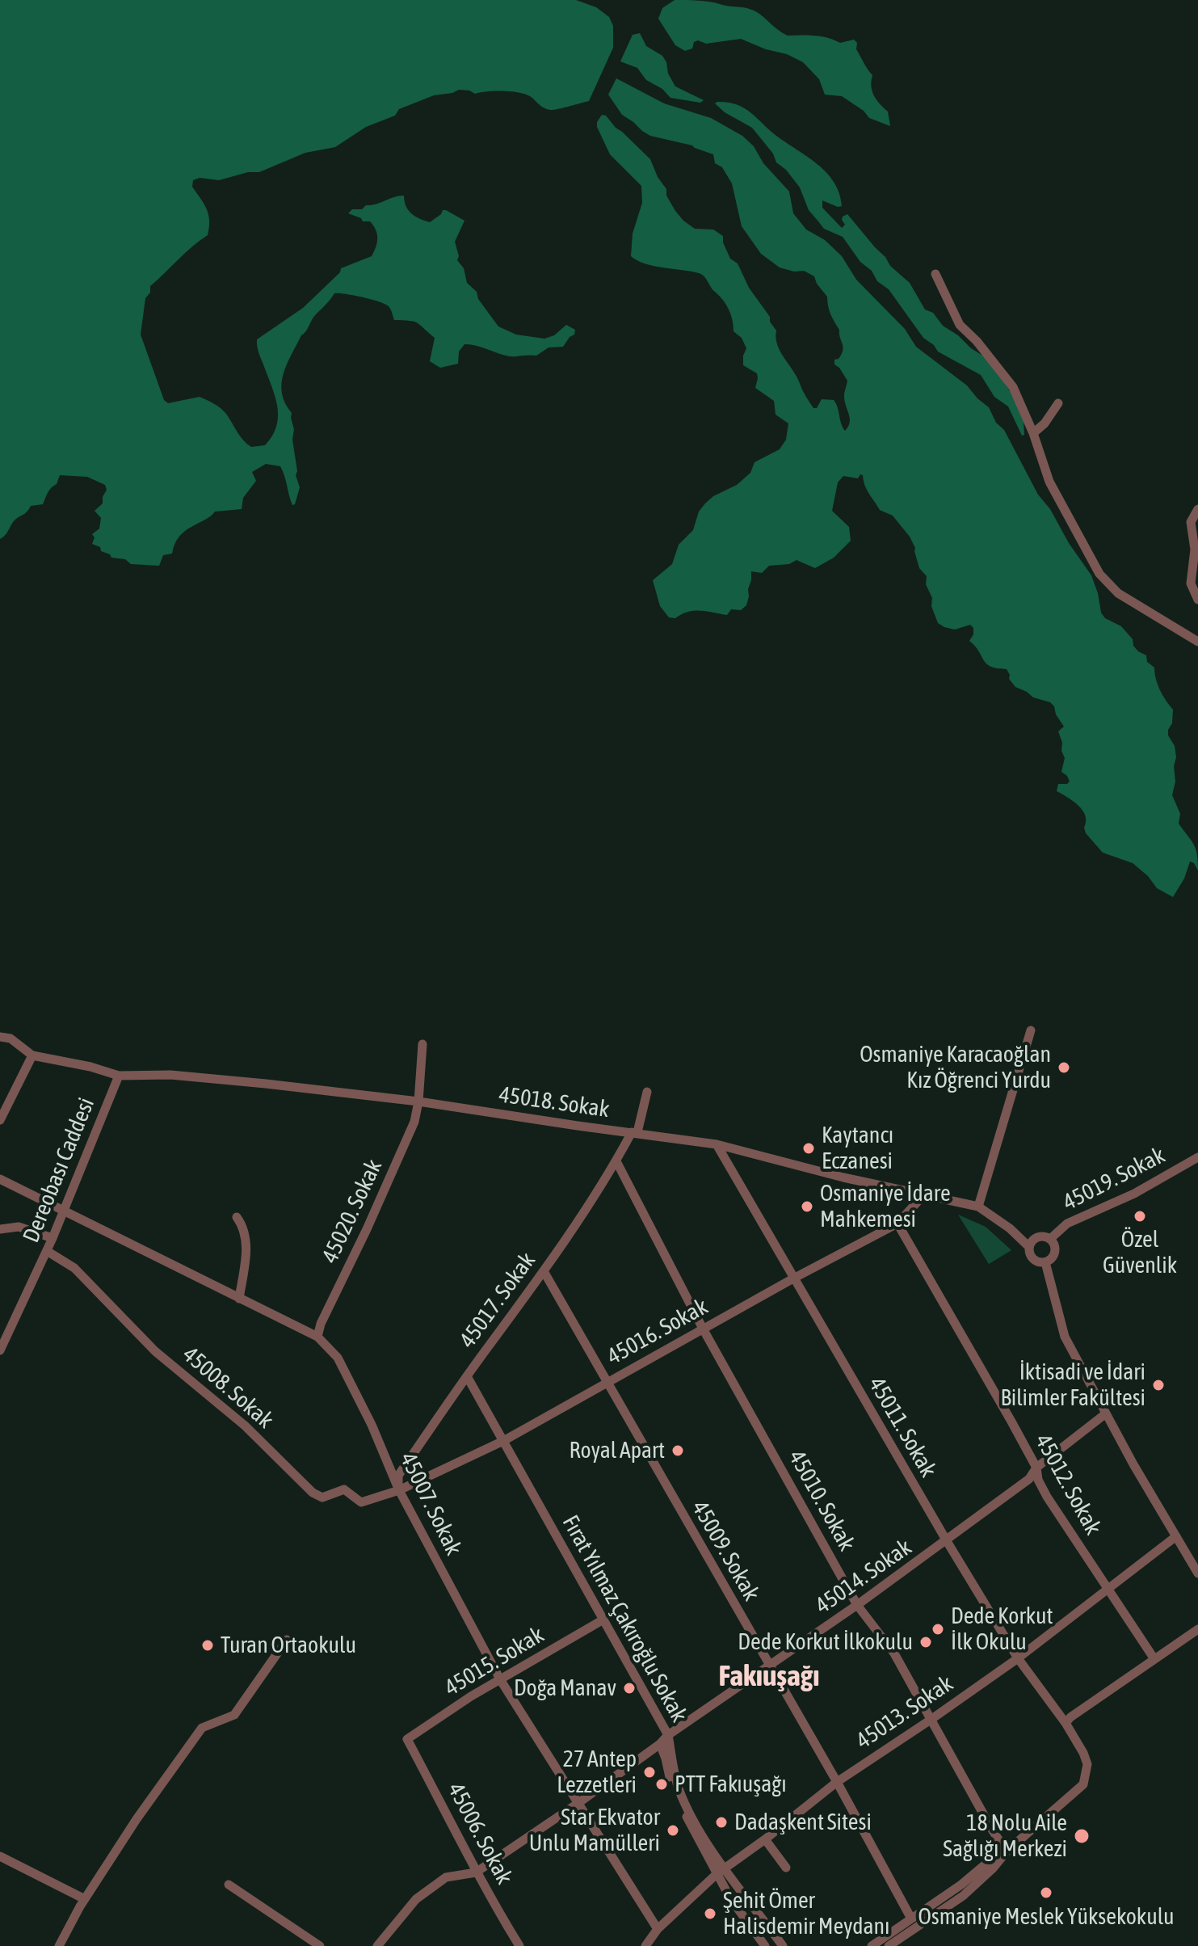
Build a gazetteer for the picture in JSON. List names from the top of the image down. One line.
{"streets":{"street":["45018. Sokak","Dereobası Caddesi","45019. Sokak","45020. Sokak","45017. Sokak","45016. Sokak","45008. Sokak","45011. Sokak","45012. Sokak","45010. Sokak","45007. Sokak","45009. Sokak","45014. Sokak","Fırat Yılmaz Çakıroğlu Sokak","45015. Sokak","45013. Sokak","45006. Sokak"]},"crossings":[["45018. Sokak","Dereobası Caddesi"],["45018. Sokak","45019. Sokak"],["45018. Sokak","45020. Sokak"],["45018. Sokak","45017. Sokak"],["45018. Sokak","45016. Sokak"],["45018. Sokak","45011. Sokak"],["Dereobası Caddesi","45008. Sokak"],["Dereobası Caddesi","45007. Sokak"],["45020. Sokak","45007. Sokak"],["45017. Sokak","45016. Sokak"],["45017. Sokak","45008. Sokak"],["45017. Sokak","45010. Sokak"],["45017. Sokak","45007. Sokak"],["45017. Sokak","45009. Sokak"],["45017. Sokak","Fırat Yılmaz Çakıroğlu Sokak"],["45016. Sokak","45008. Sokak"],["45016. Sokak","45011. Sokak"],["45016. Sokak","45012. Sokak"],["45016. Sokak","45010. Sokak"],["45016. Sokak","45007. Sokak"],["45016. Sokak","45009. Sokak"],["45016. Sokak","Fırat Yılmaz Çakıroğlu Sokak"],["45008. Sokak","45007. Sokak"],["45011. Sokak","45010. Sokak"],["45011. Sokak","45014. Sokak"],["45011. Sokak","45013. Sokak"],["45012. Sokak","45014. Sokak"],["45012. Sokak","45013. Sokak"],["45010. Sokak","45014. Sokak"],["45010. Sokak","45013. Sokak"],["45007. Sokak","45014. Sokak"],["45007. Sokak","45015. Sokak"],["45007. Sokak","45013. Sokak"],["45009. Sokak","45014. Sokak"],["45009. Sokak","45013. Sokak"],["45014. Sokak","Fırat Yılmaz Çakıroğlu Sokak"],["45014. Sokak","45006. Sokak"],["Fırat Yılmaz Çakıroğlu Sokak","45015. Sokak"],["Fırat Yılmaz Çakıroğlu Sokak","45013. Sokak"],["45015. Sokak","45006. Sokak"]],"districts":["Fakıuşağı"],"places":["Osmaniye Karacaoğlan Kız Öğrenci Yurdu","Kaytancı Eczanesi","Osmaniye İdare Mahkemesi","Özel Güvenlik","İktisadi ve İdari Bilimler Fakültesi","Royal Apart","Dede Korkut İlk Okulu","Dede Korkut İlkokulu","Turan Ortaokulu","Doğa Manav","27 Antep Lezzetleri","PTT Fakıuşağı","Dadaşkent Sitesi","Star Ekvator Unlu Mamülleri","18 Nolu Aile Sağlığı Merkezi","Osmaniye Meslek Yüksekokulu","Şehit Ömer Halisdemir Meydanı"]}
